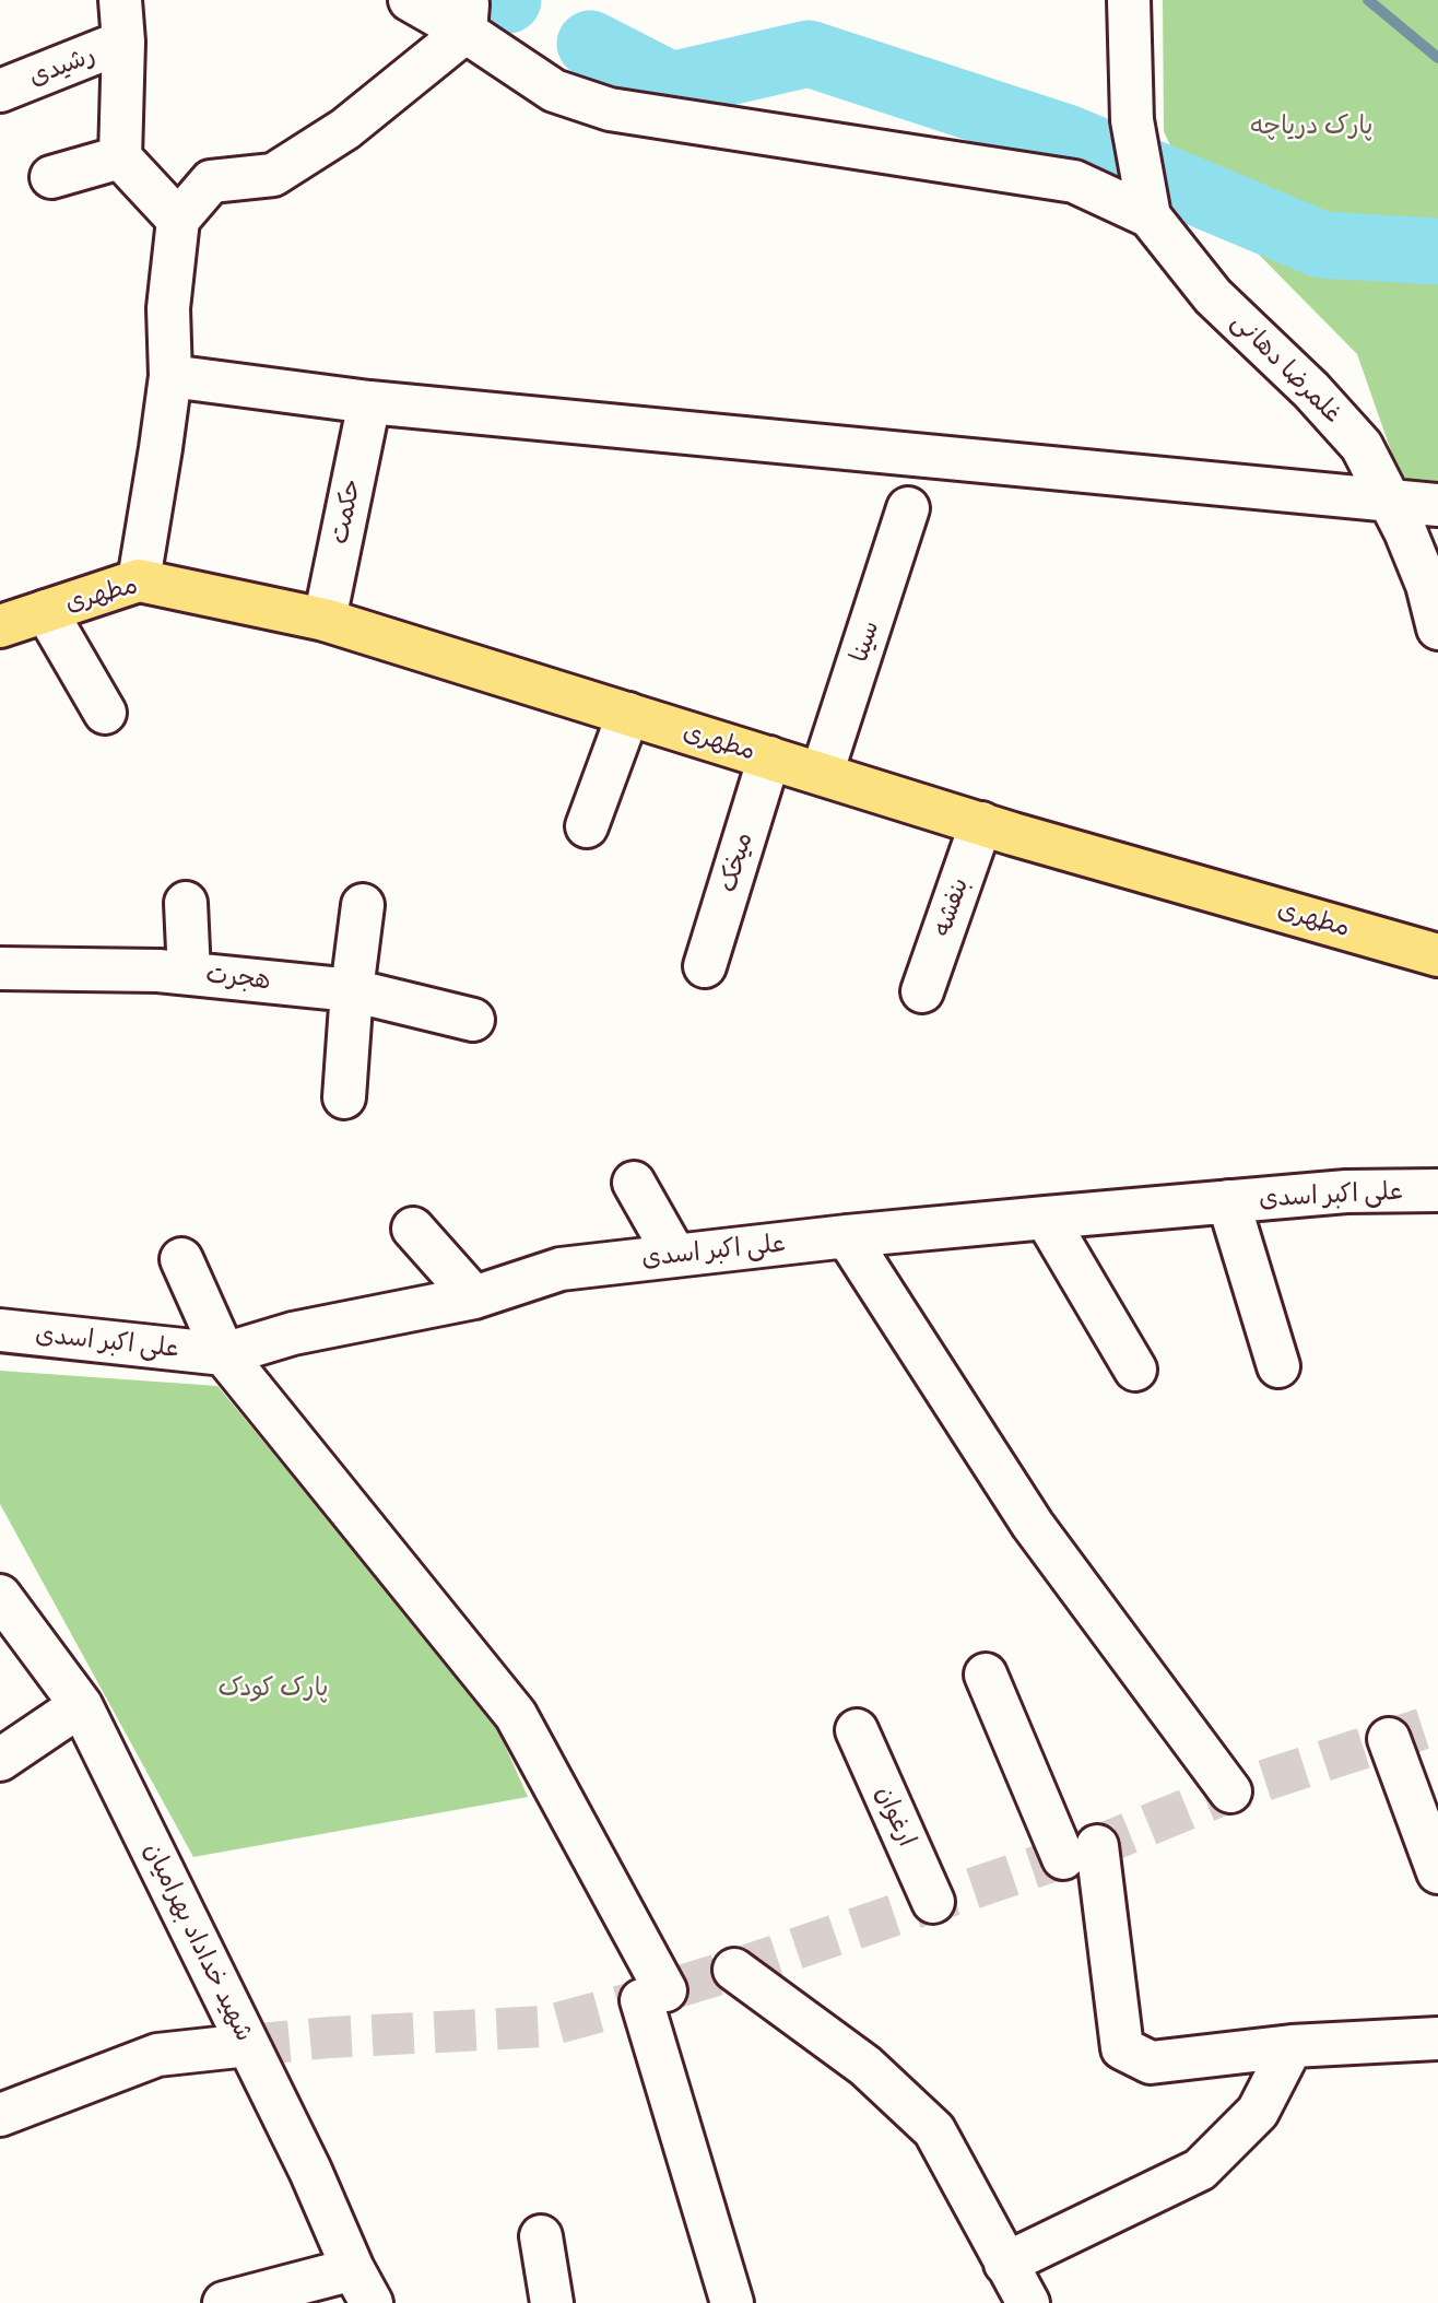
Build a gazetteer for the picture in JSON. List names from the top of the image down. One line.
{"streets":{"main road":["مطهری"],"street":["رشیدی","غلمرضا دهانی","حکمت","سینا","میخک","بنفشه","هجرت","علی اکبر اسدی","ارغوان","شهید خداداد بهرامیان"]},"crossings":[["حکمت","مطهری"],["مطهری","سینا"],["مطهری","میخک"],["مطهری","بنفشه"]],"parks":["پارک دریاچه","پارک کودک"]}
